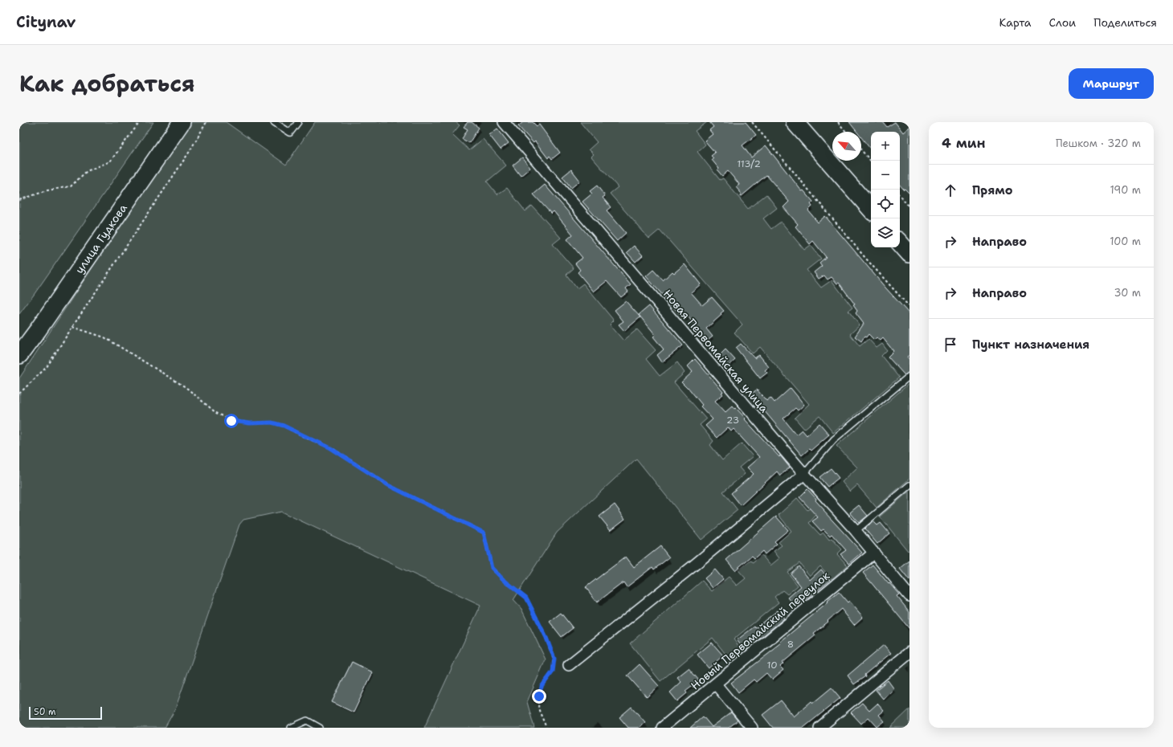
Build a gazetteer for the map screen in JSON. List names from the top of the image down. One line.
{"streets":{"main road":["улица Гудкова"],"street":["Новая Первомайская улица","Новый Первомайский переулок"]},"crossings":[["Новая Первомайская улица","Новый Первомайский переулок"]],"house_numbers":["113/2","23","8","10"],"scale_bar":"50 m","north":"top left","page":{"header":"Citynav","nav":["Карта","Слои","Поделиться"],"title":"Как добраться","buttons":"Маршрут","heading":["4 мин","Пешком · 320 m"],"map_buttons":["+","−"],"list":[["Прямо","190 m"],["Направо","100 m"],["Направо","30 m"],"Пункт назначения"],"scale":"50 m"}}
